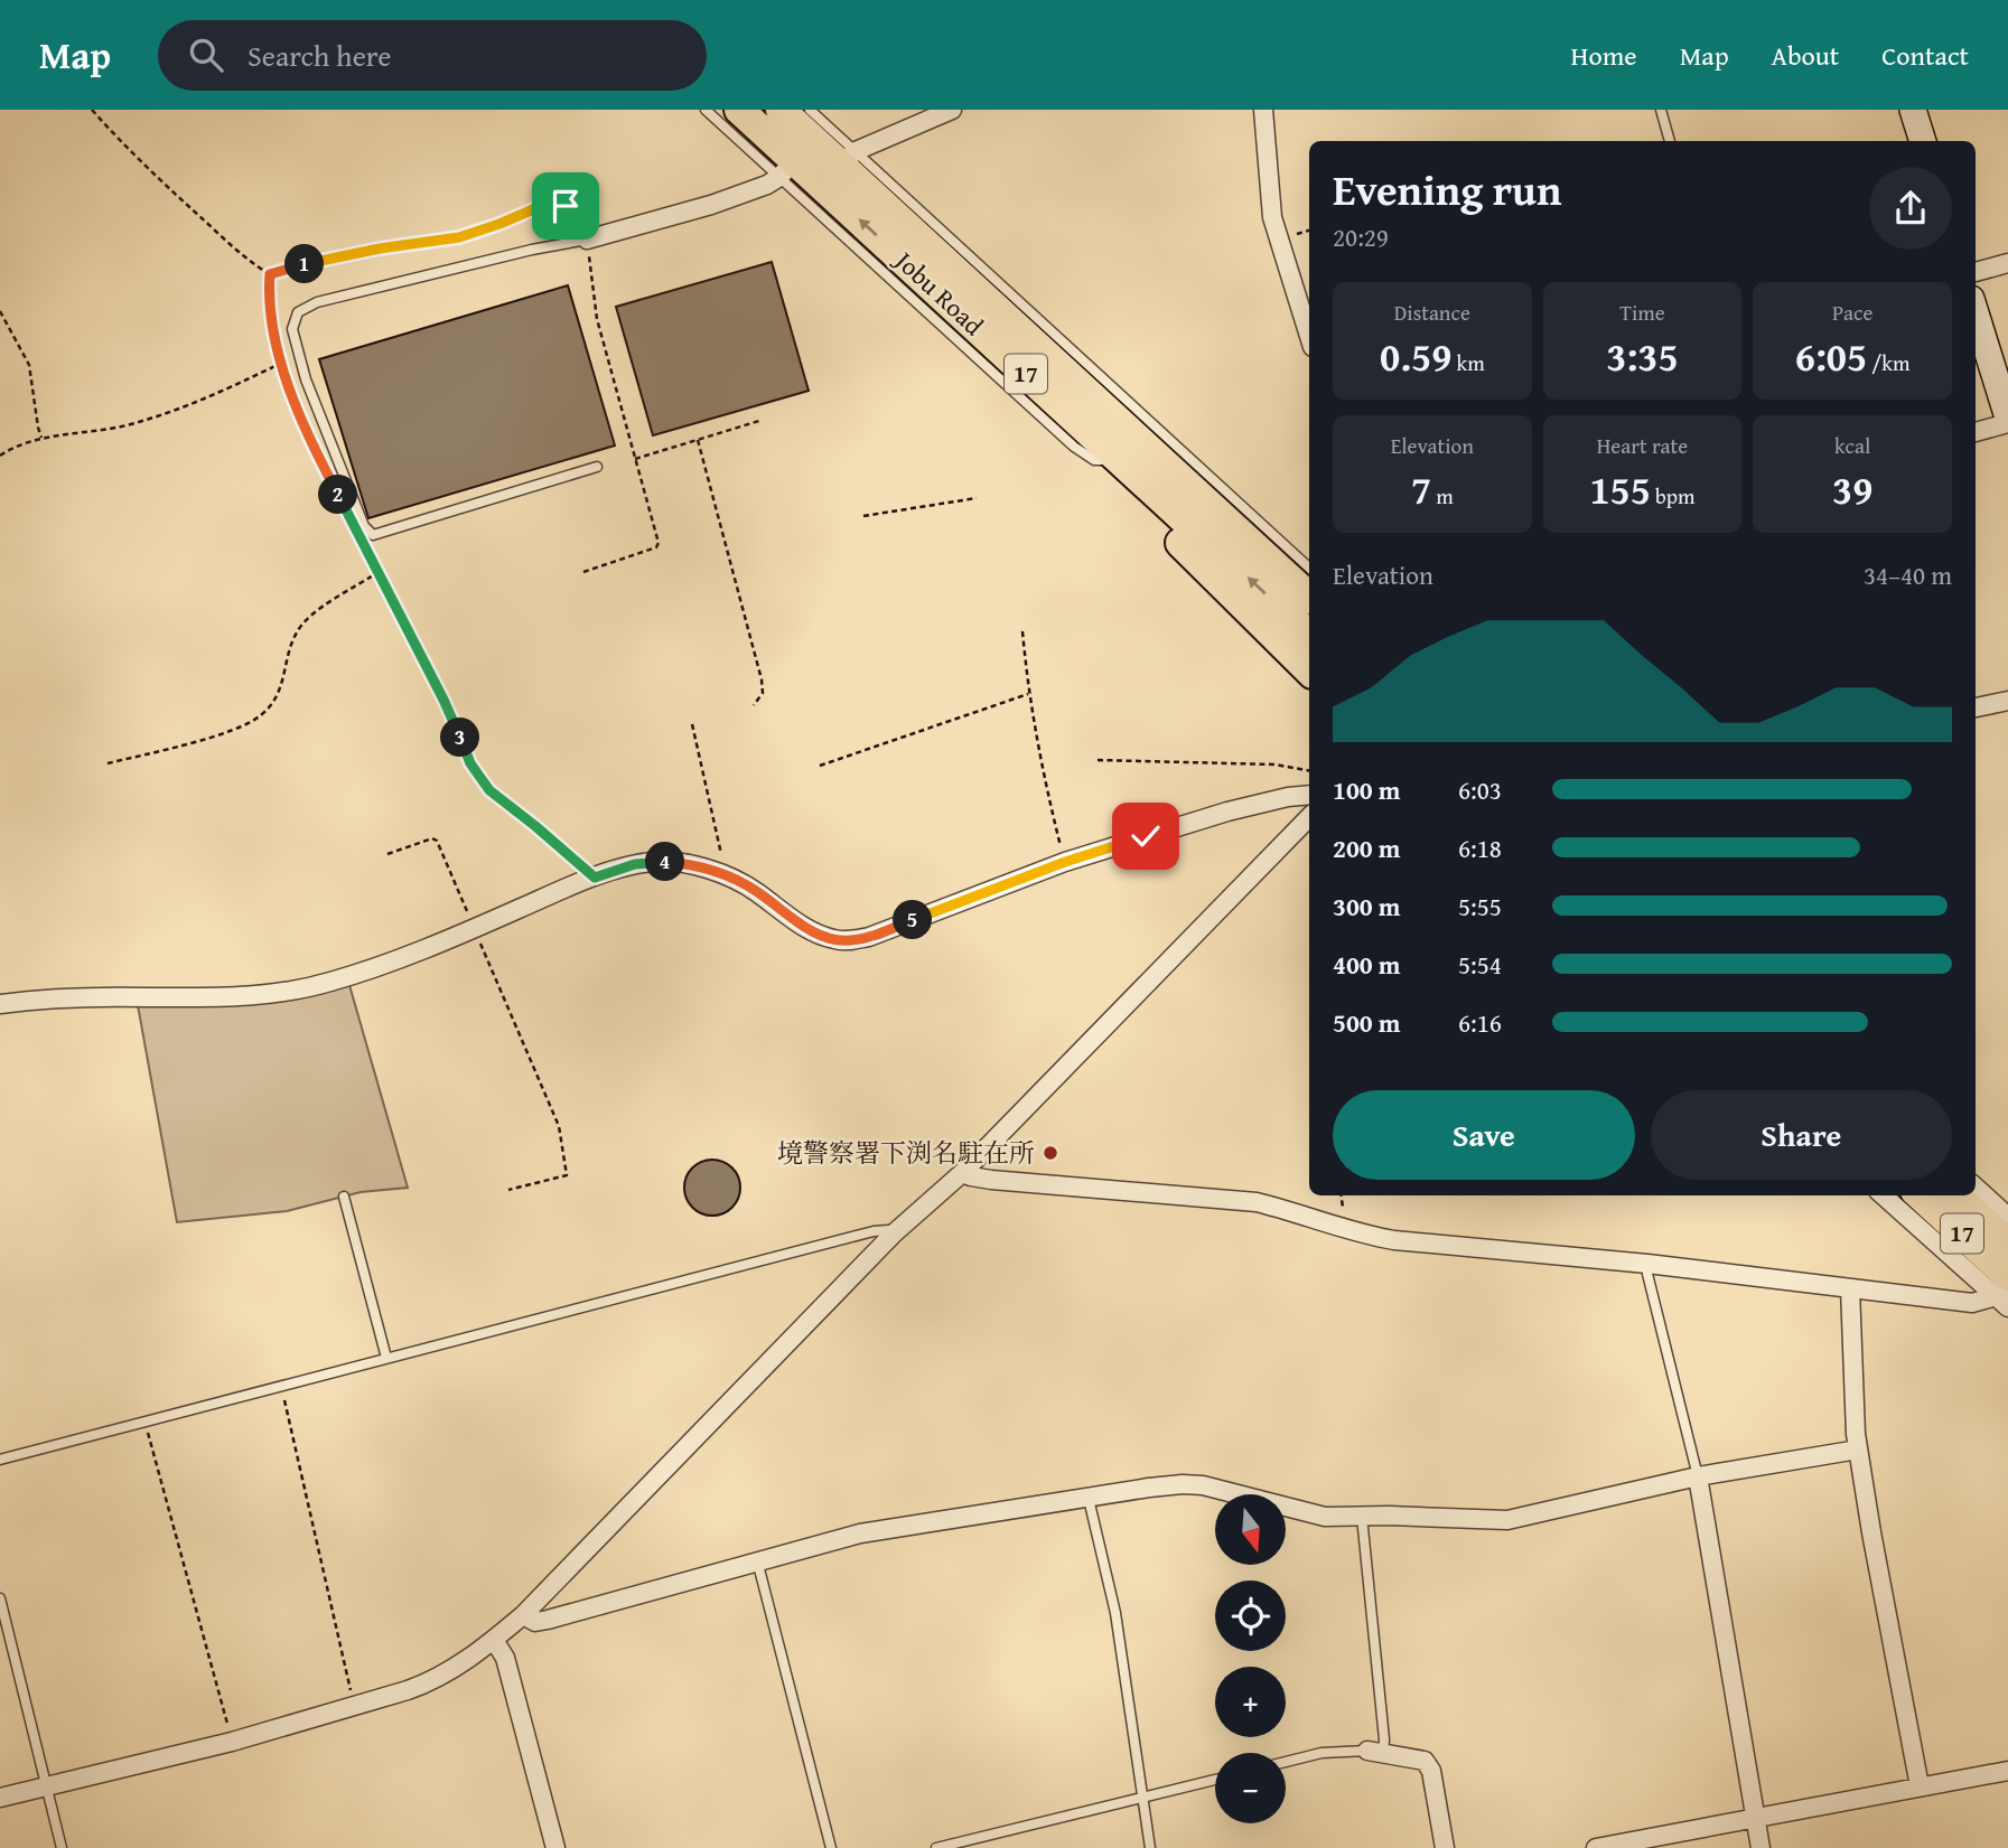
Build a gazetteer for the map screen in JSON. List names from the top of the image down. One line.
{"streets":{"highway":["Jobu Road","17"]},"places":["境警察署下渕名駐在所"],"north":"bottom","page":{"header":"Map","search":"Search here","nav":["Home","Map","About","Contact"],"heading":["Evening run","20:29"],"pins":["1","2","3","4","5"],"stats":[["Distance","0.59 km"],["Time","3:35"],["Pace","6:05 /km"],["Elevation","7 m"],["Heart rate","155 bpm"],["kcal","39"]],"chart":["Elevation","34–40 m"],"list":[{"name":"100 m","note":"6:03"},{"name":"200 m","note":"6:18"},{"name":"300 m","note":"5:55"},{"name":"400 m","note":"5:54"},{"name":"500 m","note":"6:16"}],"buttons":["Save","Share"],"map_buttons":["+","−"]}}
